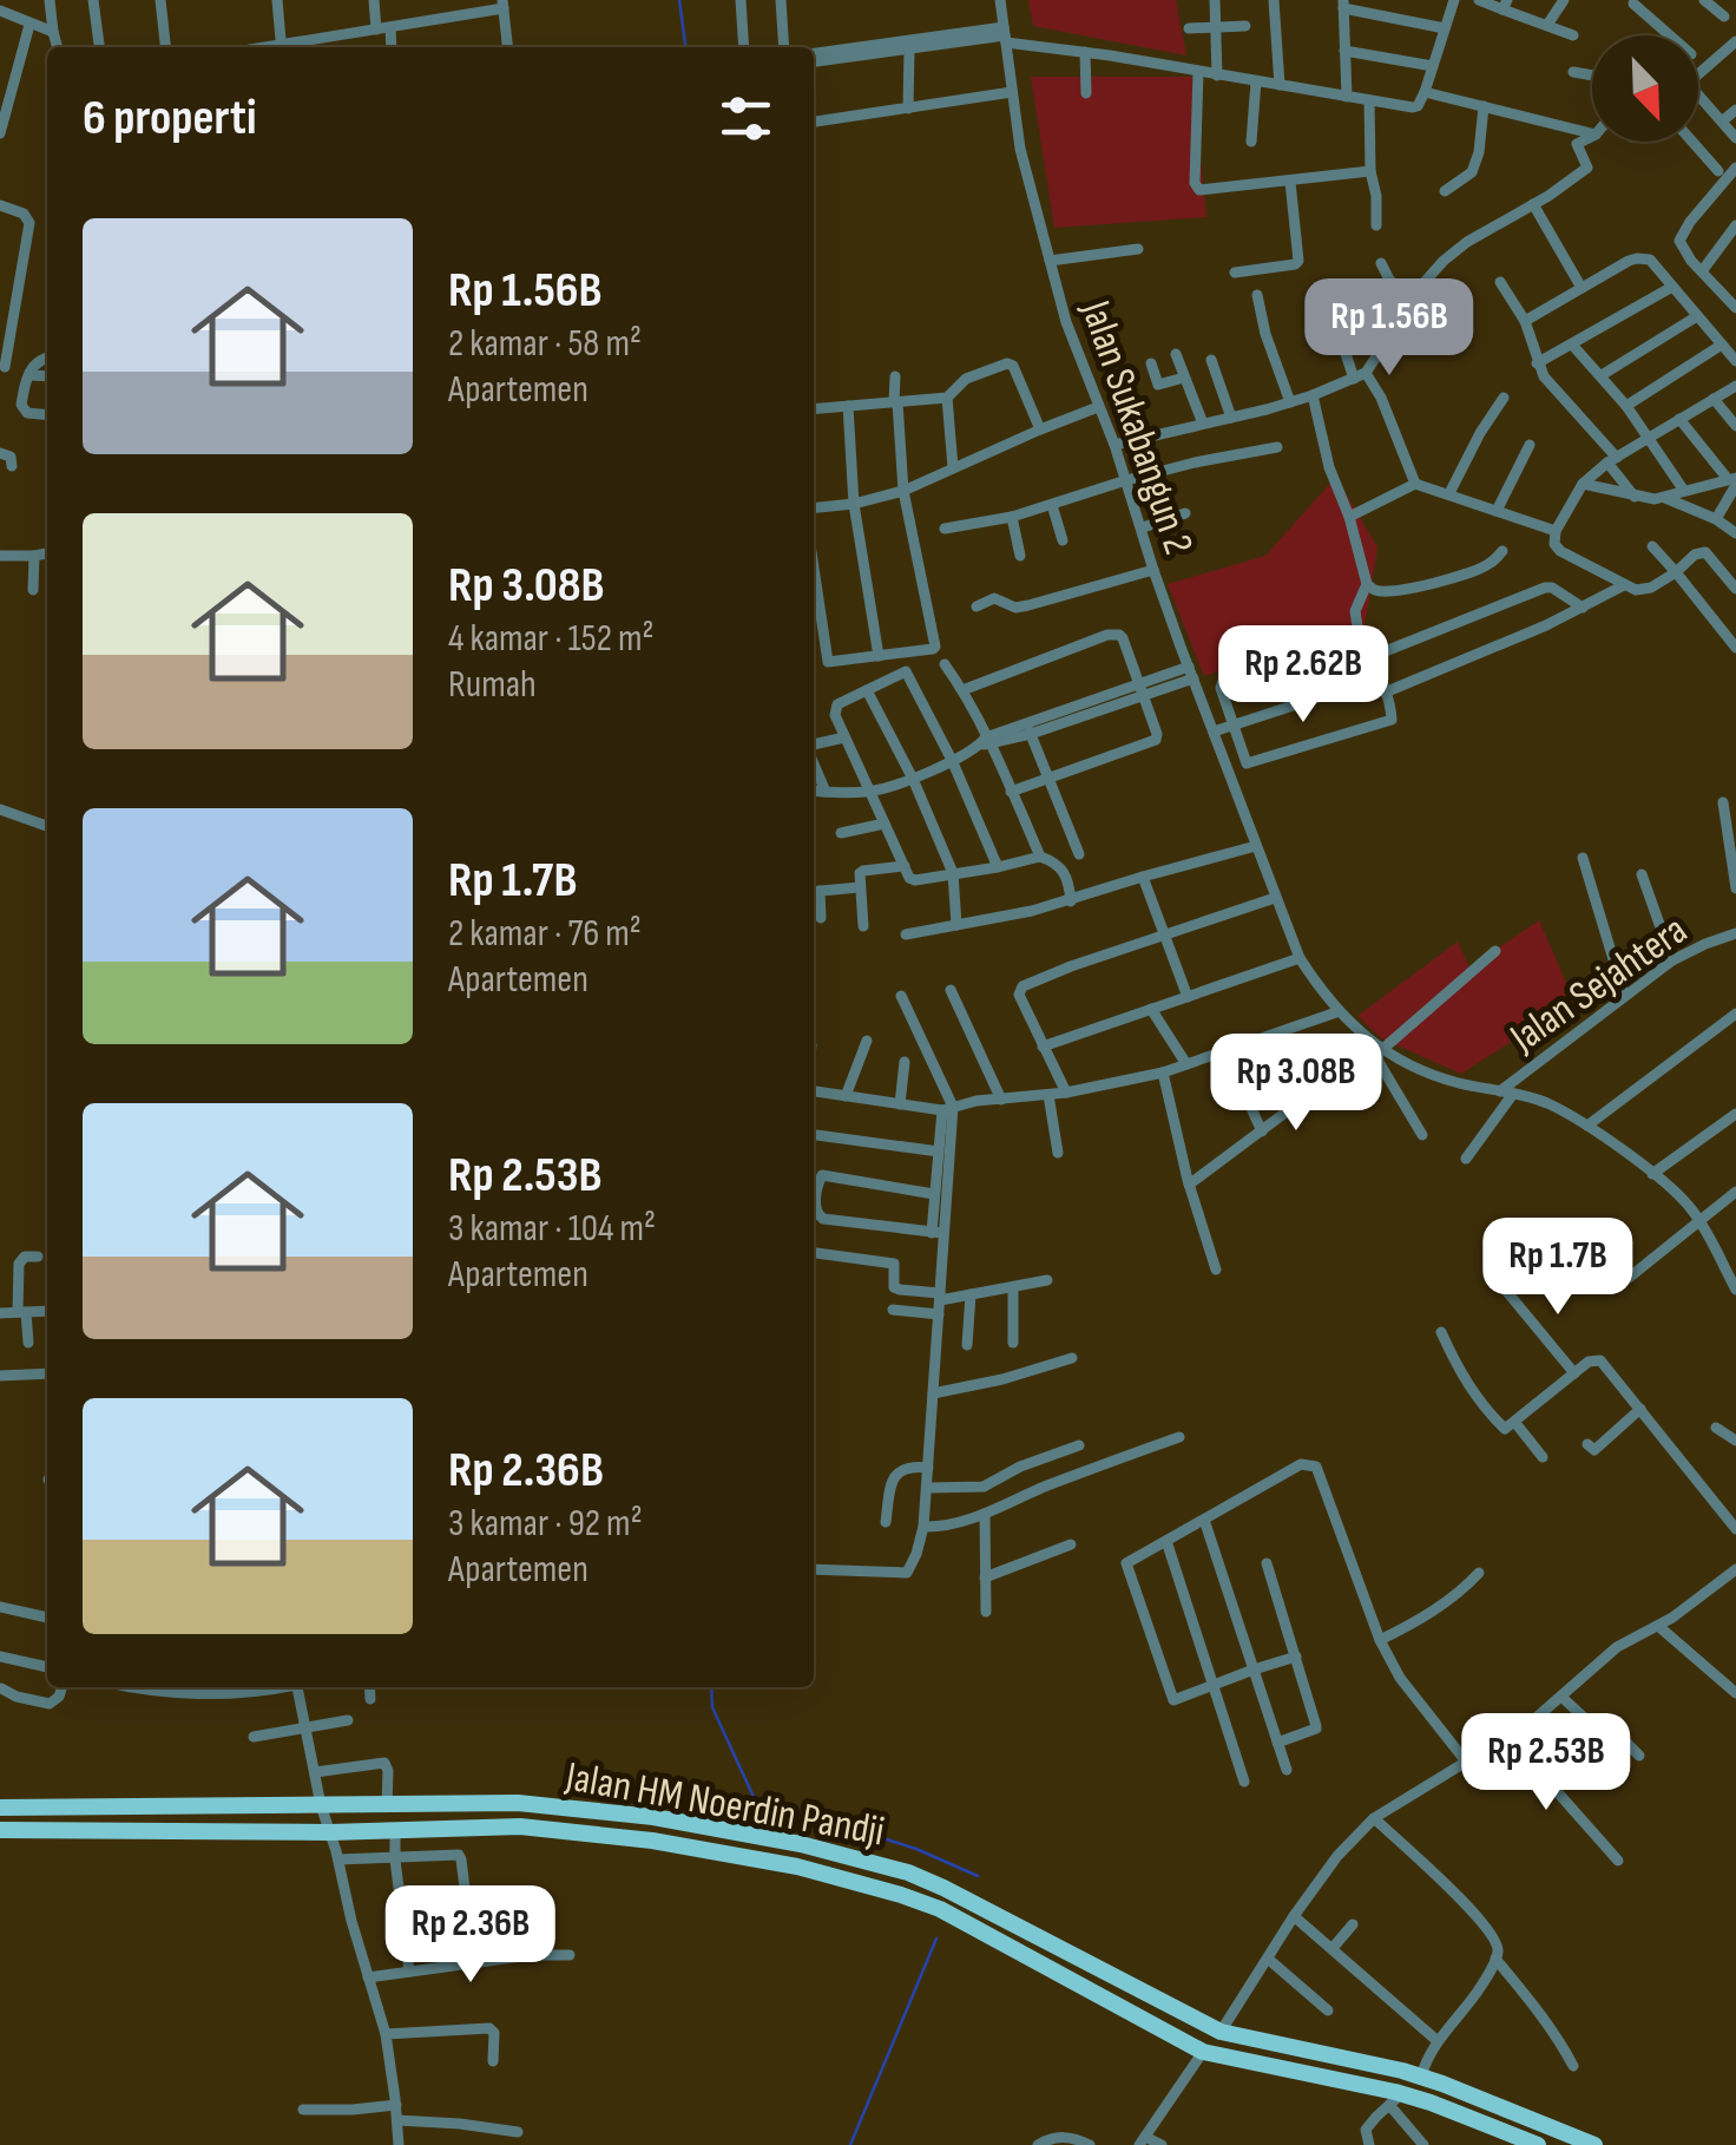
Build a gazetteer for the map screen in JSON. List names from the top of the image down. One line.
{"streets":{"main road":["Jalan HM Noerdin Pandji"],"street":["Jalan Sukabangun 2","Jalan Sejahtera"]},"crossings":[["Jalan Sukabangun 2","Jalan Sejahtera"]],"north":"bottom right","page":{"heading":"6 properti","list":[{"name":"Rp 1.56B","note":"2 kamar · 58 m² · Apartemen"},{"name":"Rp 3.08B","note":"4 kamar · 152 m² · Rumah"},{"name":"Rp 1.7B","note":"2 kamar · 76 m² · Apartemen"},{"name":"Rp 2.53B","note":"3 kamar · 104 m² · Apartemen"},{"name":"Rp 2.36B","note":"3 kamar · 92 m² · Apartemen"}],"price":["Rp 1.56B","Rp 2.62B","Rp 3.08B","Rp 1.7B","Rp 2.53B","Rp 2.36B"]}}
